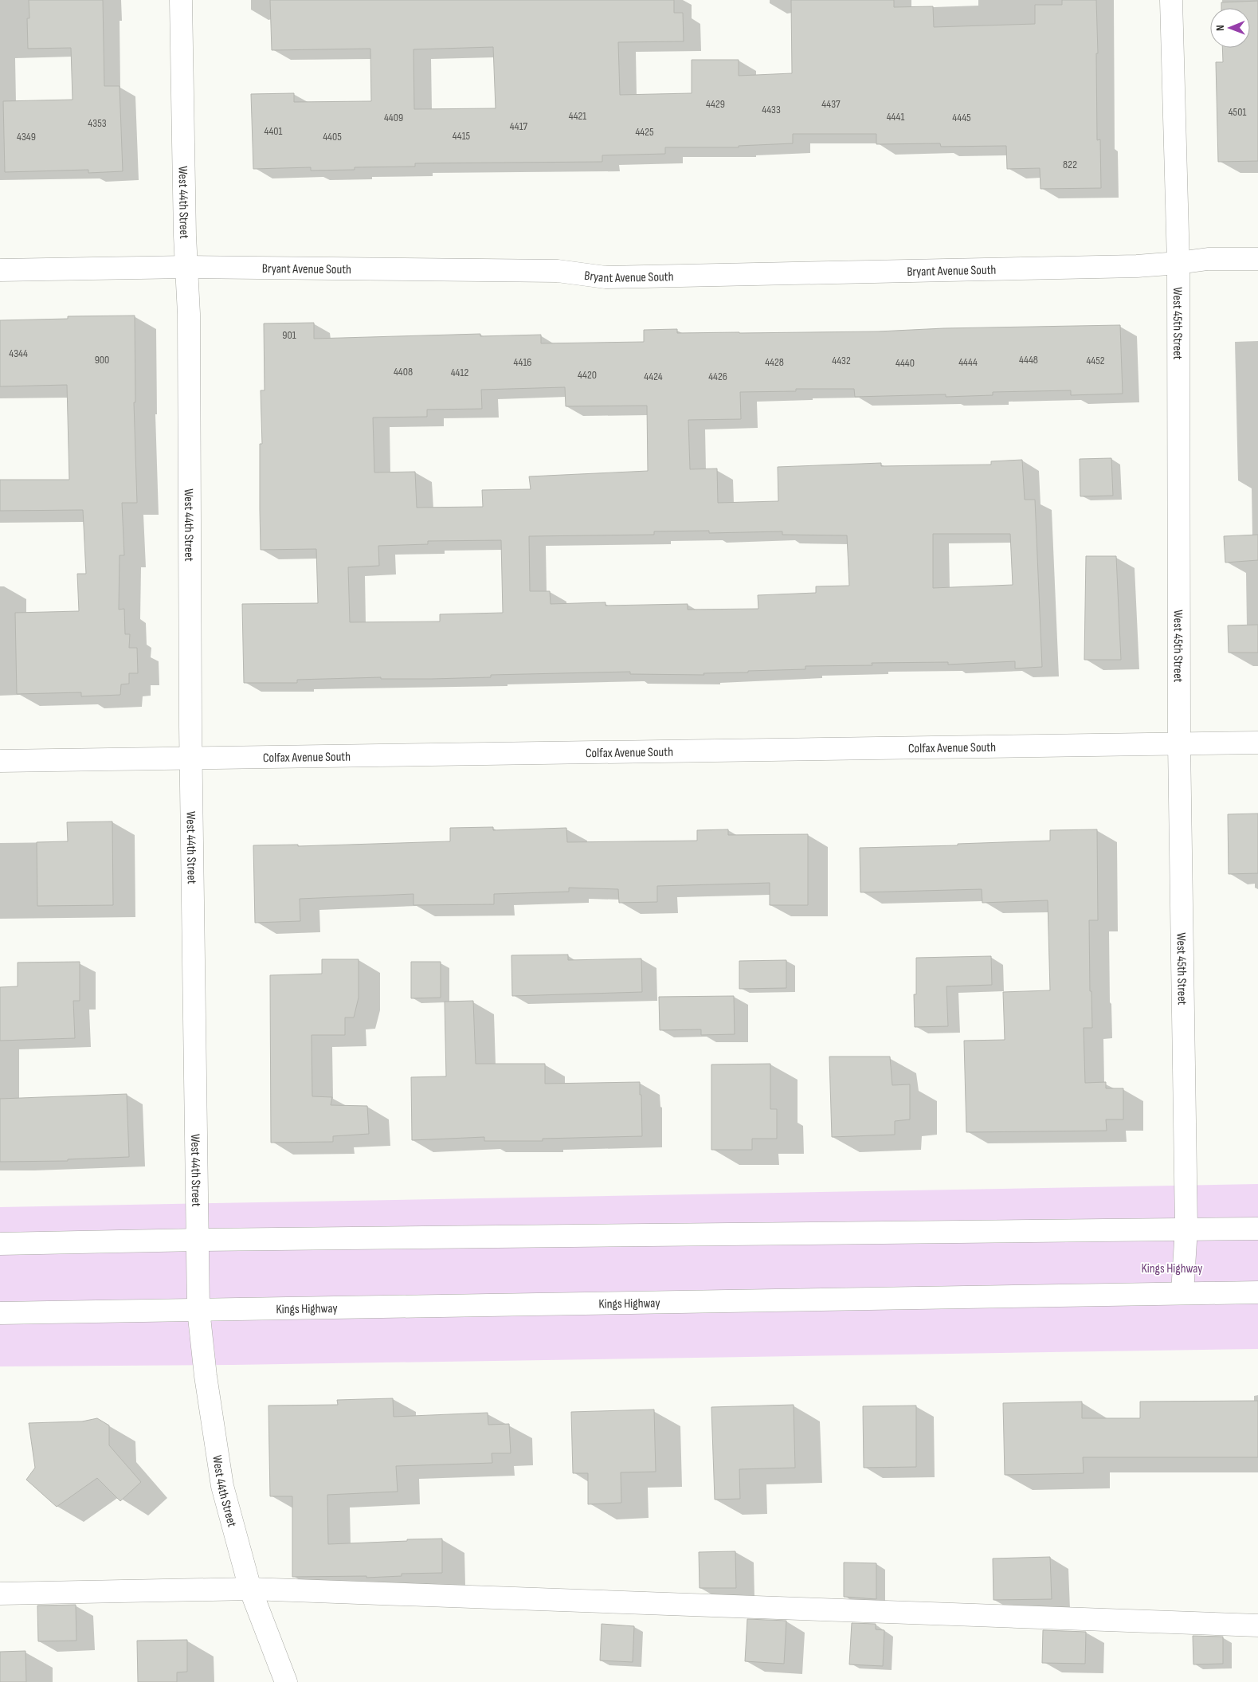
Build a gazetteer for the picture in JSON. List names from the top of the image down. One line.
{"streets":{"street":["West 44th Street","Bryant Avenue South","West 45th Street","Colfax Avenue South","Kings Highway"]},"crossings":[["West 44th Street","Bryant Avenue South"],["West 44th Street","Colfax Avenue South"],["West 44th Street","Kings Highway"],["Bryant Avenue South","West 45th Street"],["West 45th Street","Colfax Avenue South"],["West 45th Street","Kings Highway"]],"parks":["Kings Highway"],"house_numbers":["4429","4437","4433","4501","4421","4441","4409","4445","4353","4417","4401","4425","4415","4349","4405","822","901","4344","900","4448","4432","4452","4416","4428","4444","4440","4408","4412","4420","4424","4426"],"north":"left"}
